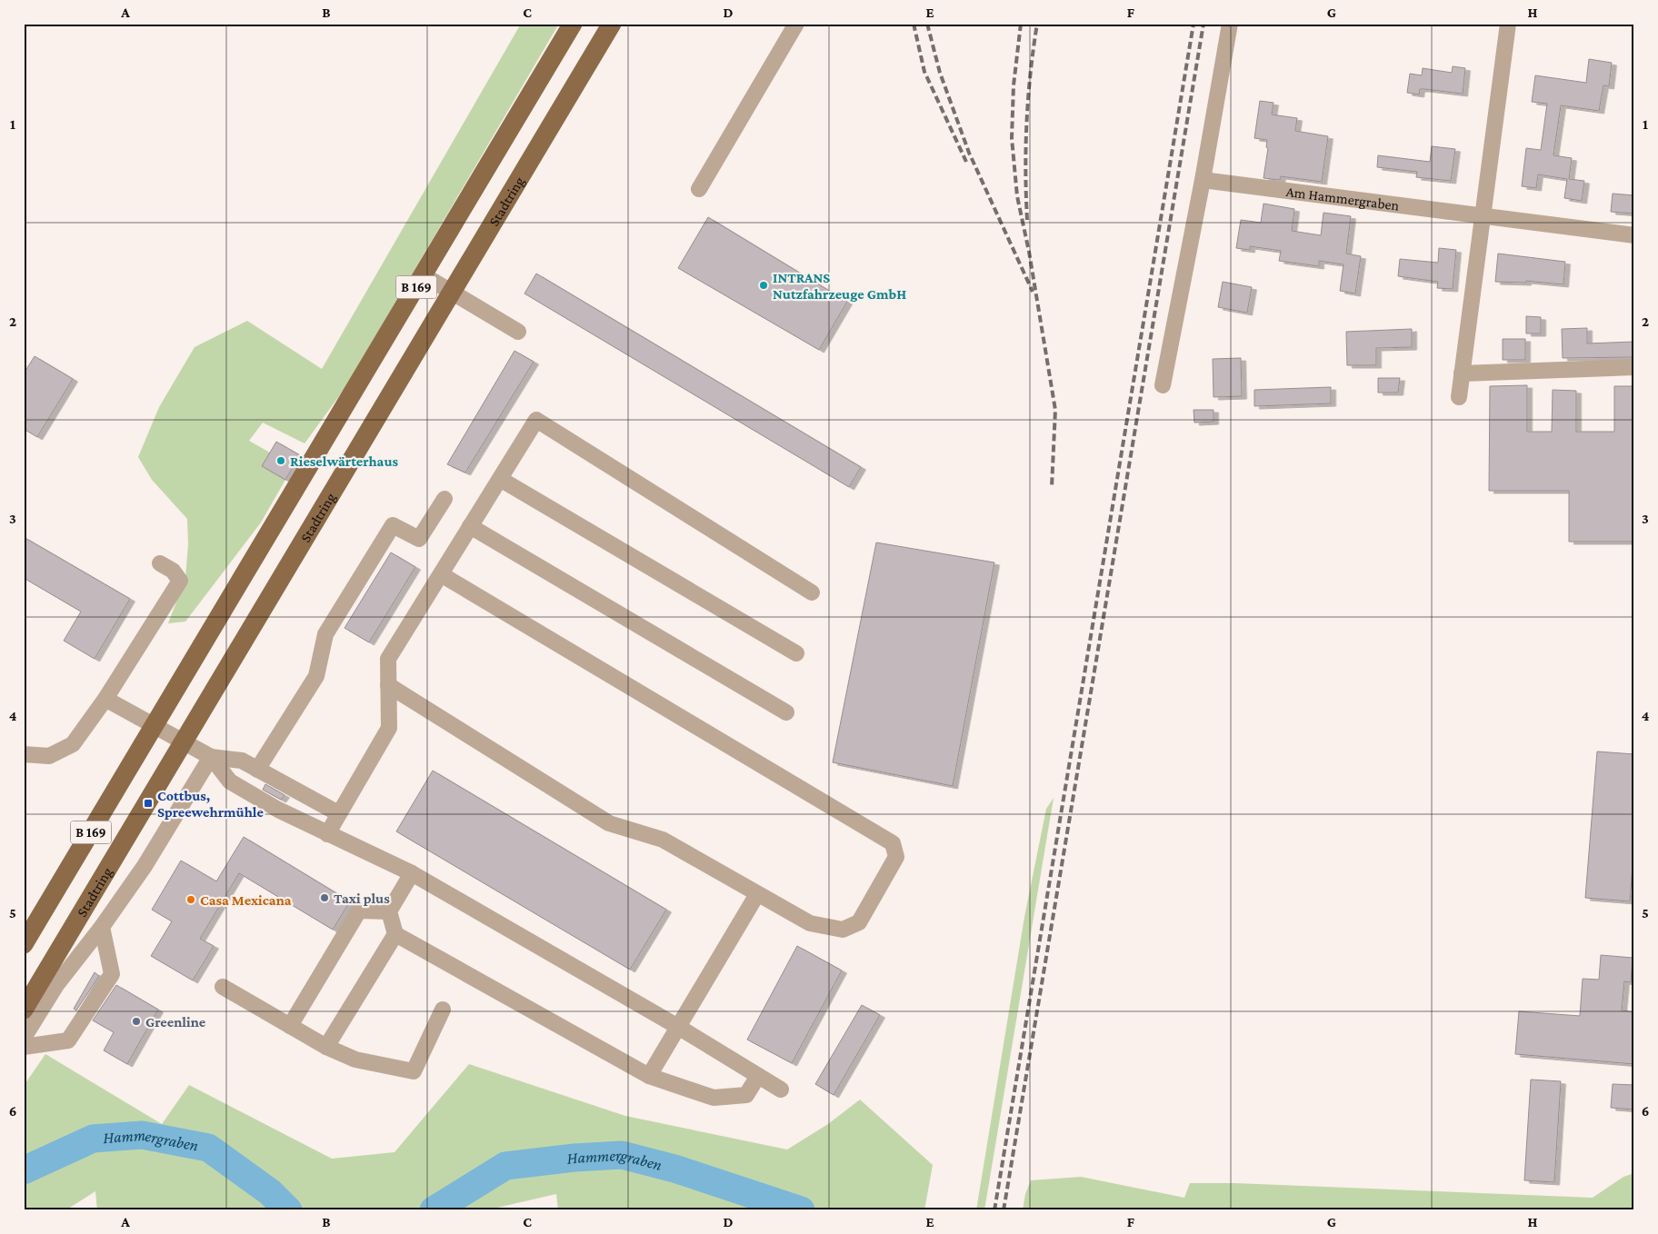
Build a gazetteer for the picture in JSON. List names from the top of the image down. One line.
{"streets":{"main road":["Stadtring","B 169"],"street":["Am Hammergraben"]},"water":["Hammergraben"],"places":{"other":["INTRANS Nutzfahrzeuge GmbH","Rieselwärterhaus","Taxi plus","Casa Mexicana","Greenline"],"transit":["Cottbus, Spreewehrmühle"]},"grid":{"columns":["A","B","C","D","E","F","G","H"],"rows":["1","2","3","4","5","6"]}}
